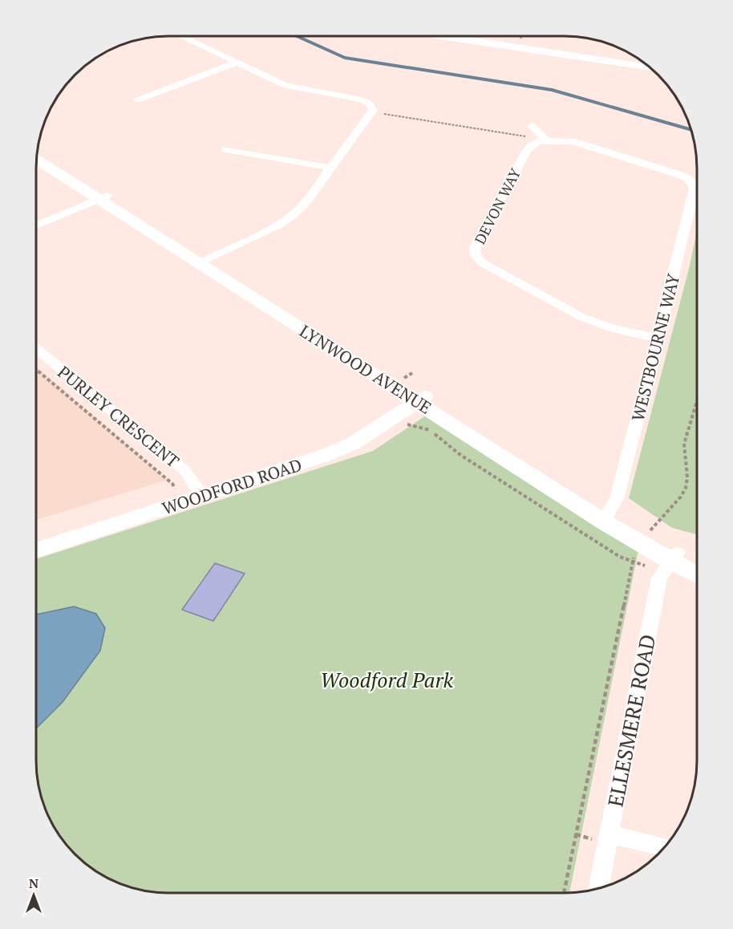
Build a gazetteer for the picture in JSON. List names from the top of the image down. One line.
{"streets":{"street":["DEVON WAY","WESTBOURNE WAY","LYNWOOD AVENUE","PURLEY CRESCENT","WOODFORD ROAD","ELLESMERE ROAD"]},"crossings":[["DEVON WAY","WESTBOURNE WAY"],["WESTBOURNE WAY","LYNWOOD AVENUE"],["LYNWOOD AVENUE","WOODFORD ROAD"],["LYNWOOD AVENUE","ELLESMERE ROAD"],["PURLEY CRESCENT","WOODFORD ROAD"]],"parks":["Woodford Park"],"north":"top"}
